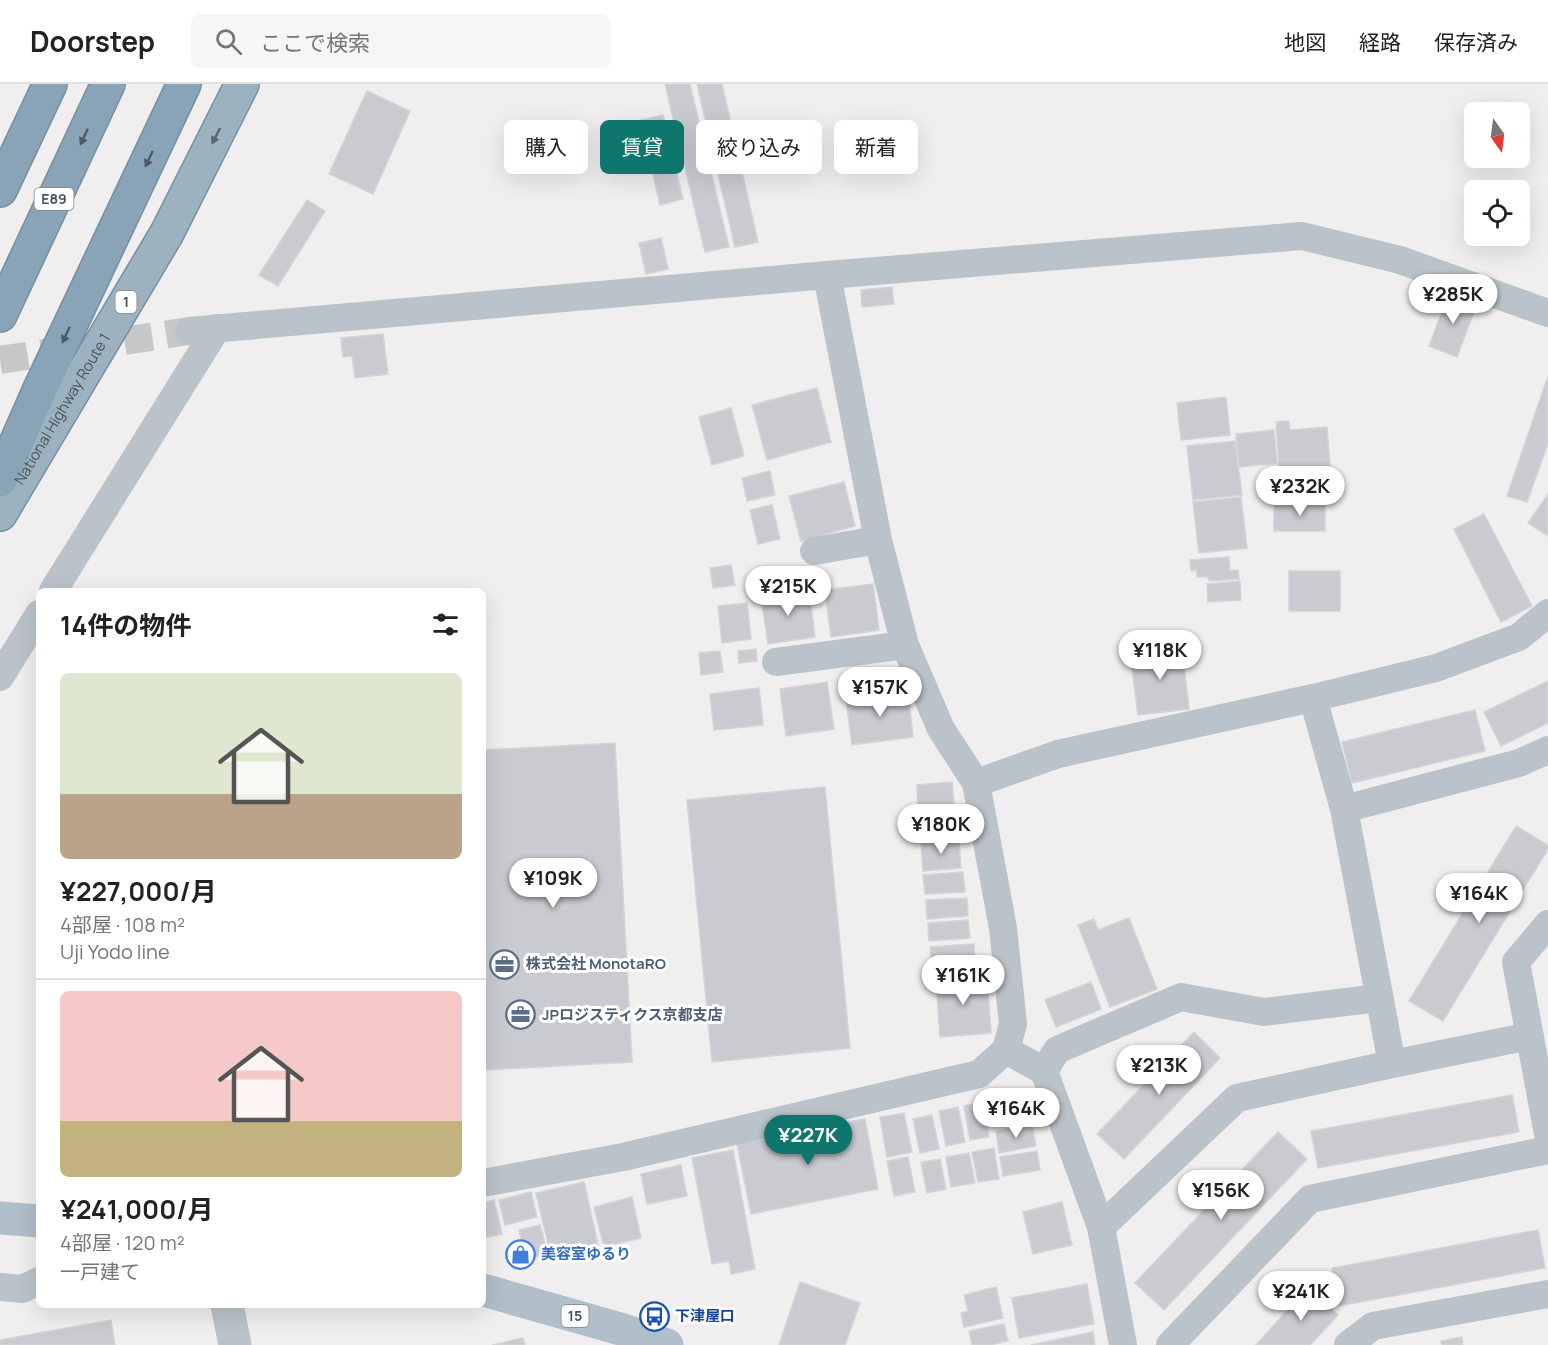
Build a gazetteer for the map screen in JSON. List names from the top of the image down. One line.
{"streets":{"highway":["E89","1","National Highway Route 1"],"main road":["15"]},"places":{"office":["株式会社 MonotaRO","JPロジスティクス京都支店"],"shop":["美容室ゆるり"],"bus stop":["下津屋口"]},"north":"bottom","page":{"header":"Doorstep","search":"ここで検索","nav":["地図","経路","保存済み"],"chip":["購入","賃貸","絞り込み","新着"],"price":["¥285K","¥232K","¥215K","¥118K","¥157K","¥180K","¥109K","¥164K","¥161K","¥213K","¥164K","¥227K","¥156K","¥241K"],"heading":"14件の物件","list":[{"name":"¥227,000/月","note":"4部屋 · 108 m² · Uji Yodo line"},{"name":"¥241,000/月","note":"4部屋 · 120 m² · 一戸建て"}]}}
